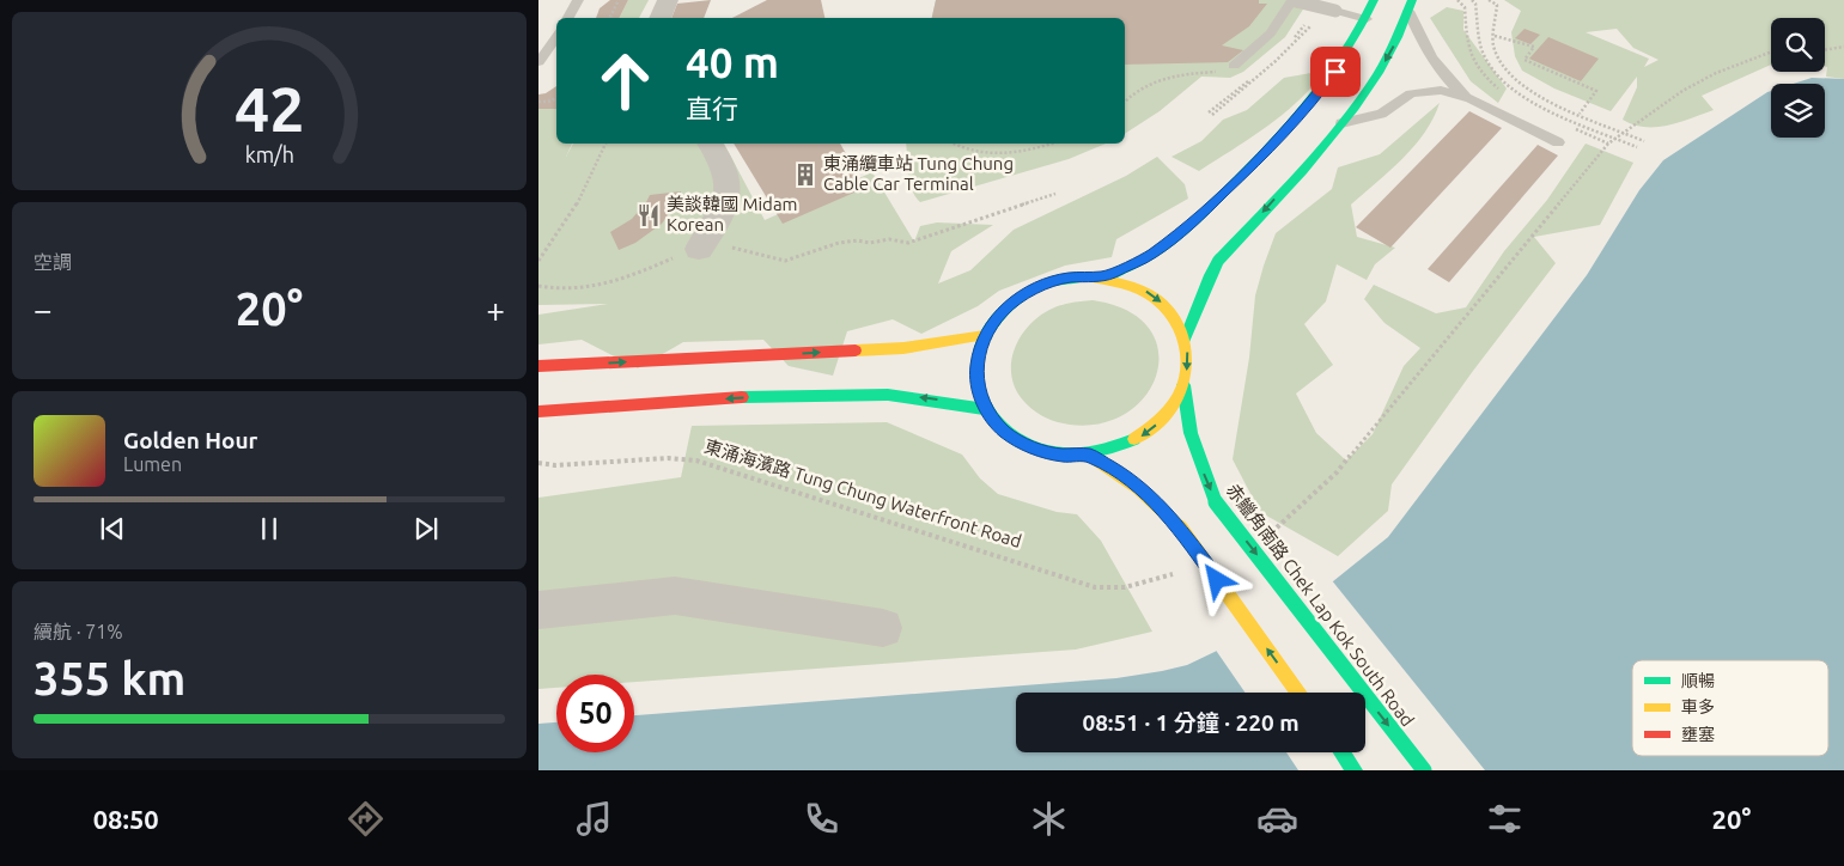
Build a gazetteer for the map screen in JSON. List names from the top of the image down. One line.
{"streets":{"main road":["赤鱲角南路 Chek Lap Kok South Road"],"path":["東涌海濱路 Tung Chung Waterfront Road"]},"places":{"building":["東涌纜車站 Tung Chung Cable Car Terminal"],"restaurant":["美談韓國 Midam Korean"]},"legend":["順暢","車多","壅塞"],"page":{"turn":["40 m","直行"],"tile":["空調",["續航 · 71%","355 km"]],"heat":["−","20°","+"],"song":["Golden Hour","Lumen"],"limit":"50","trip":"08:51 · 1 分鐘 · 220 m","tabs":["08:50","20°"],"gauge":["42","km/h"]}}
